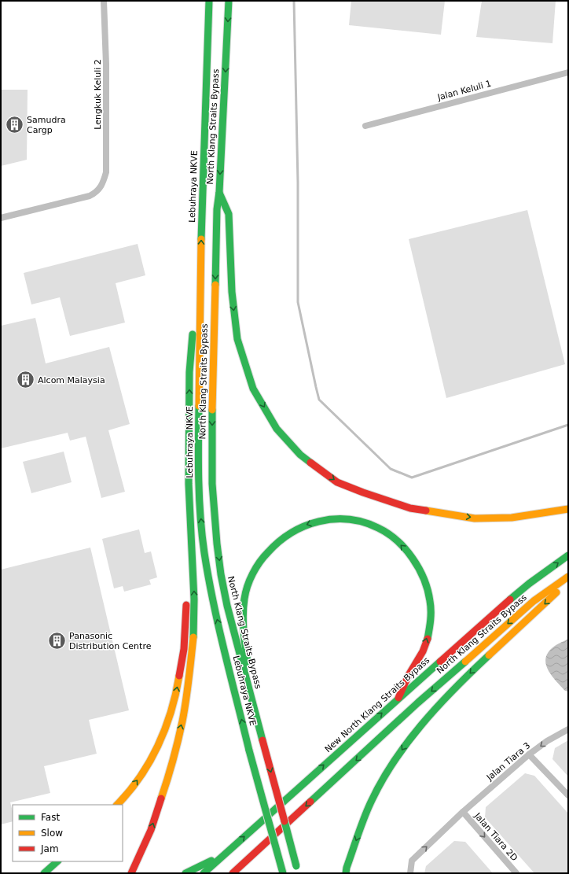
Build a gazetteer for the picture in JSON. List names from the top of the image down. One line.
{"streets":{"highway":["North Klang Straits Bypass","Lebuhraya NKVE","New North Klang Straits Bypass"],"street":["Jalan Keluli 1","Lengkuk Keluli 2","Jalan Tiara 3","Jalan Tiara 2D"]},"crossings":[["Jalan Tiara 3","Jalan Tiara 2D"]],"one_way":["Jalan Tiara 2D"],"places":{"building":["Samudra Cargp","Alcom Malaysia","Panasonic Distribution Centre"]},"legend":["Fast","Slow","Jam"]}
